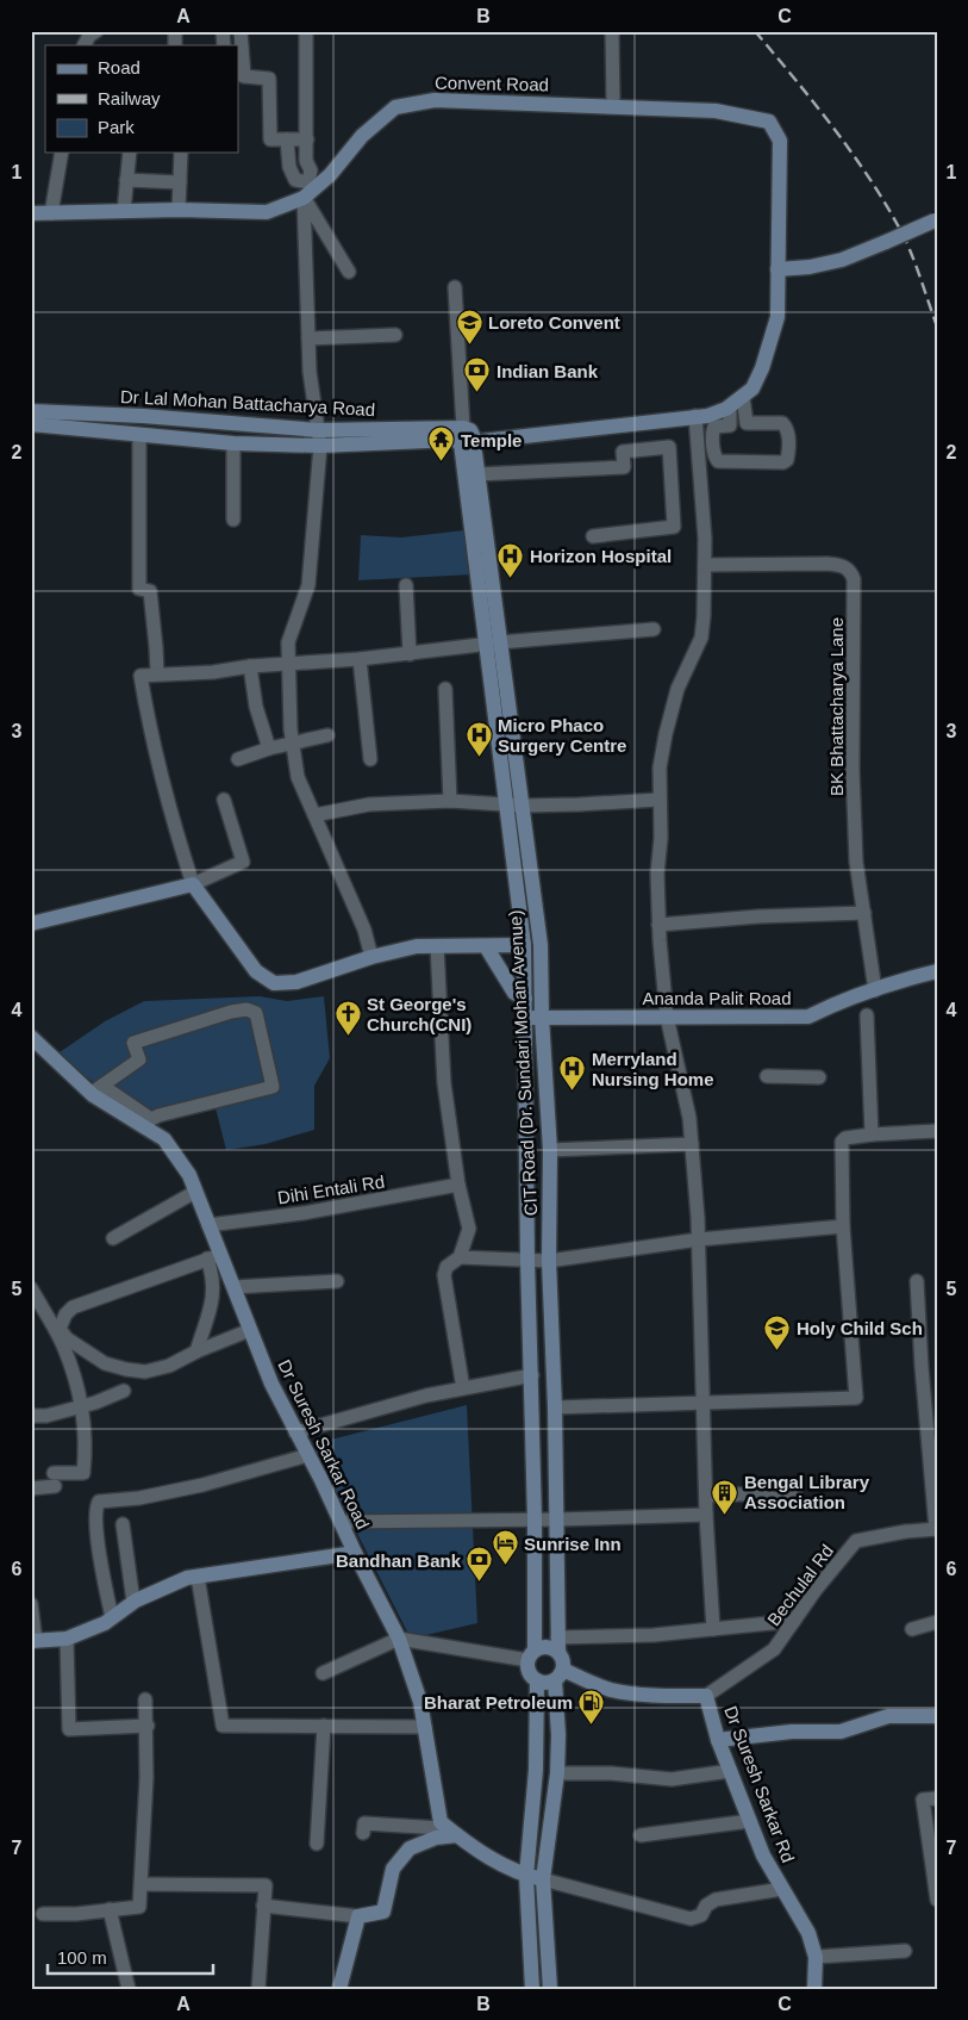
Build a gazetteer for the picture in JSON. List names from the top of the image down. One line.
{"streets":{"street":["Convent Road","Dr Lal Mohan Battacharya Road","BK Bhattacharya Lane","Ananda Palit Road","CIT Road (Dr. Sundari Mohan Avenue)","Dihi Entali Rd","Dr Suresh Sarkar Road","Bechulal Rd","Dr Suresh Sarkar Rd"]},"crossings":[["Convent Road","Dr Lal Mohan Battacharya Road"],["Convent Road","CIT Road (Dr. Sundari Mohan Avenue)"],["Dr Lal Mohan Battacharya Road","CIT Road (Dr. Sundari Mohan Avenue)"],["BK Bhattacharya Lane","Ananda Palit Road"],["Ananda Palit Road","CIT Road (Dr. Sundari Mohan Avenue)"],["CIT Road (Dr. Sundari Mohan Avenue)","Dr Suresh Sarkar Rd"],["Dihi Entali Rd","Dr Suresh Sarkar Road"],["Bechulal Rd","Dr Suresh Sarkar Rd"]],"places":{"school or university":["Loreto Convent","Holy Child Sch"],"bank":["Indian Bank","Bandhan Bank"],"temple":["Temple"],"hospital":["Horizon Hospital","Micro Phaco Surgery Centre","Merryland Nursing Home"],"church":["St George's Church(CNI)"],"building":["Bengal Library Association"],"hotel":["Sunrise Inn"],"fuel station":["Bharat Petroleum"]},"legend":["Road","Railway","Park"],"scale_bar":"100 m","grid":{"columns":["A","B","C"],"rows":["1","2","3","4","5","6","7"]}}
